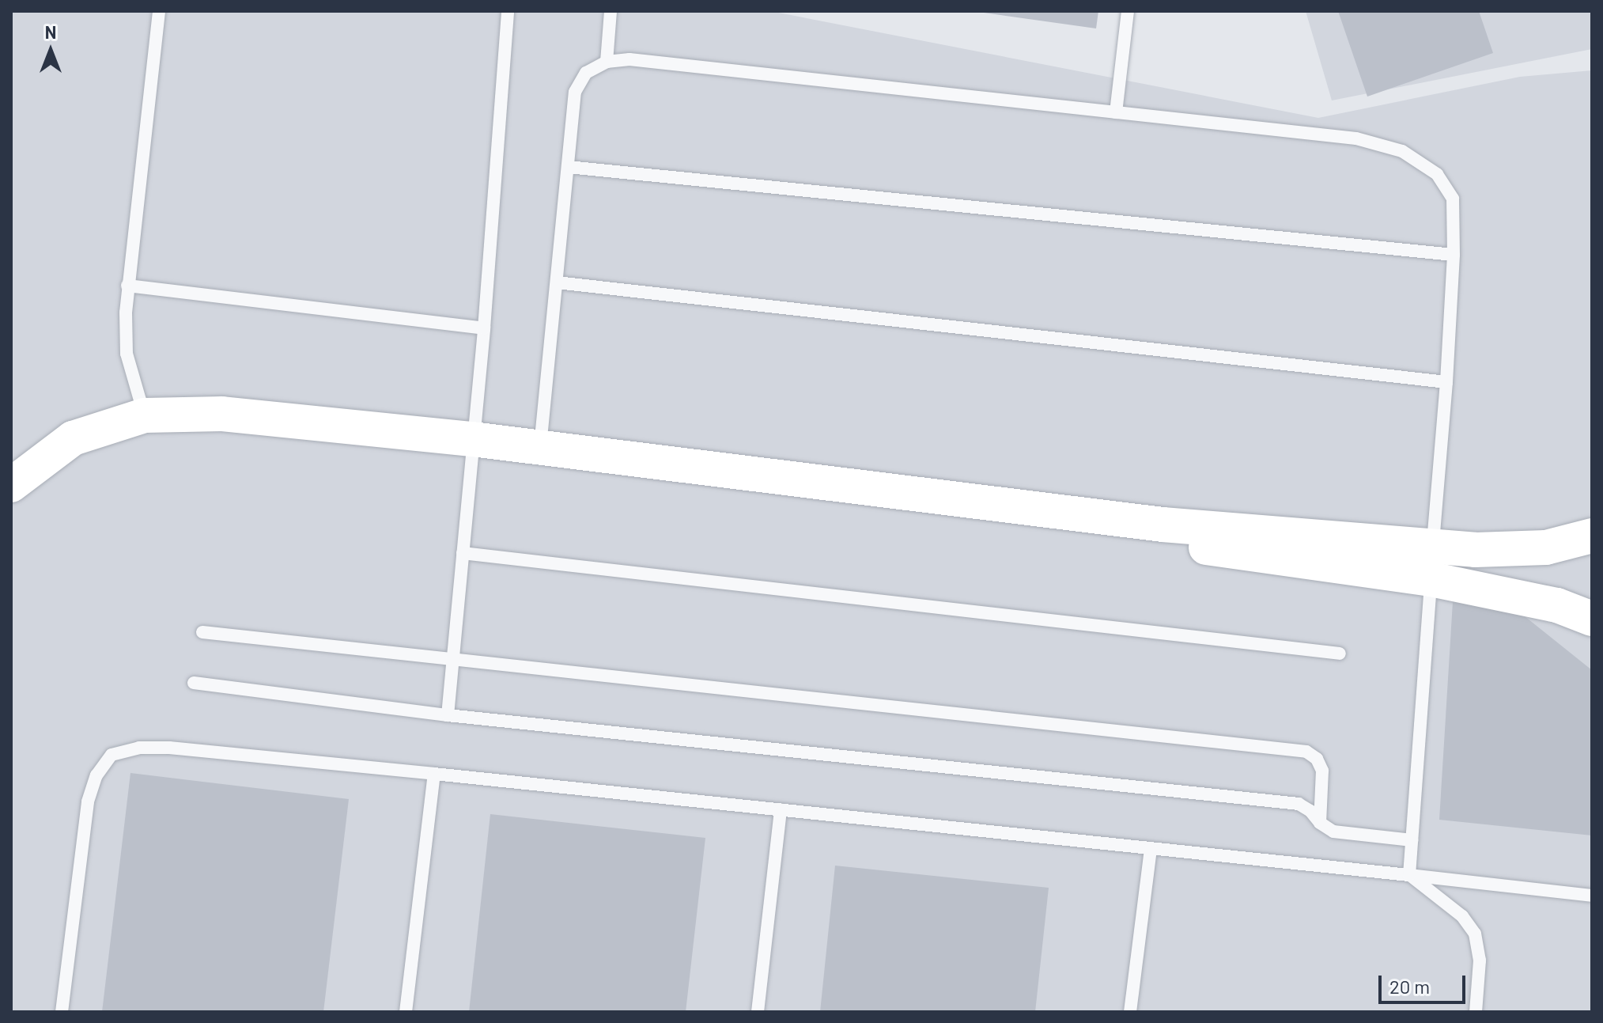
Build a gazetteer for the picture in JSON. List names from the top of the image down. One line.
{"scale_bar":"20 m","north":"top"}
